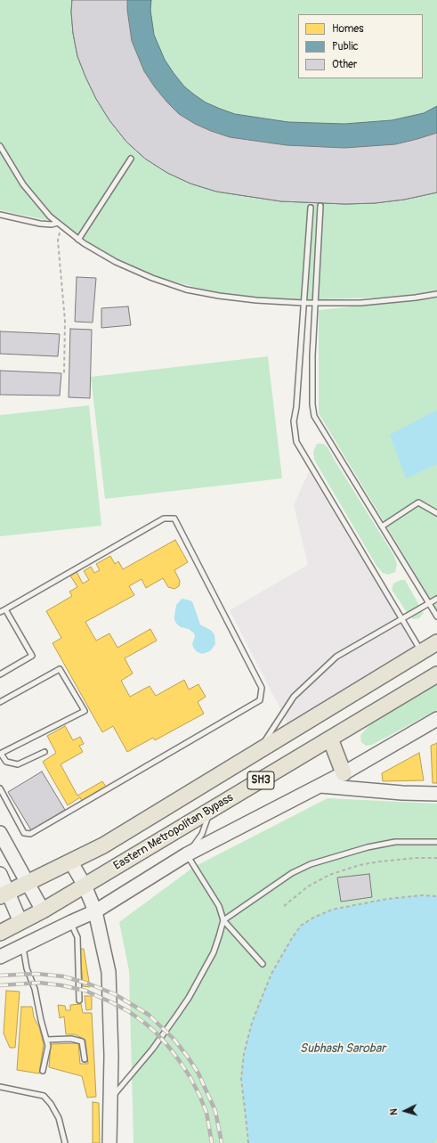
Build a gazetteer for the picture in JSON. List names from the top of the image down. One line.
{"streets":{"main road":["SH3","Eastern Metropolitan Bypass"]},"water":["Subhash Sarobar"],"legend":["Homes","Public","Other"],"north":"left"}
